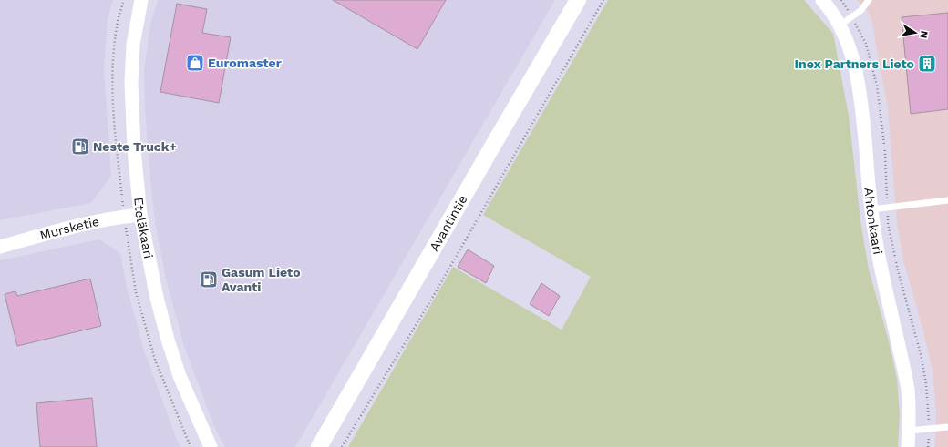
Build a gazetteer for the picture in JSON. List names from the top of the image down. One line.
{"streets":{"street":["Ahtonkaari","Avantintie","Mursketie","Eteläkaari"]},"crossings":[["Mursketie","Eteläkaari"]],"places":{"shop":["Euromaster"],"building":["Inex Partners Lieto"],"fuel station":["Neste Truck+","Gasum Lieto Avanti"]},"north":"right"}
